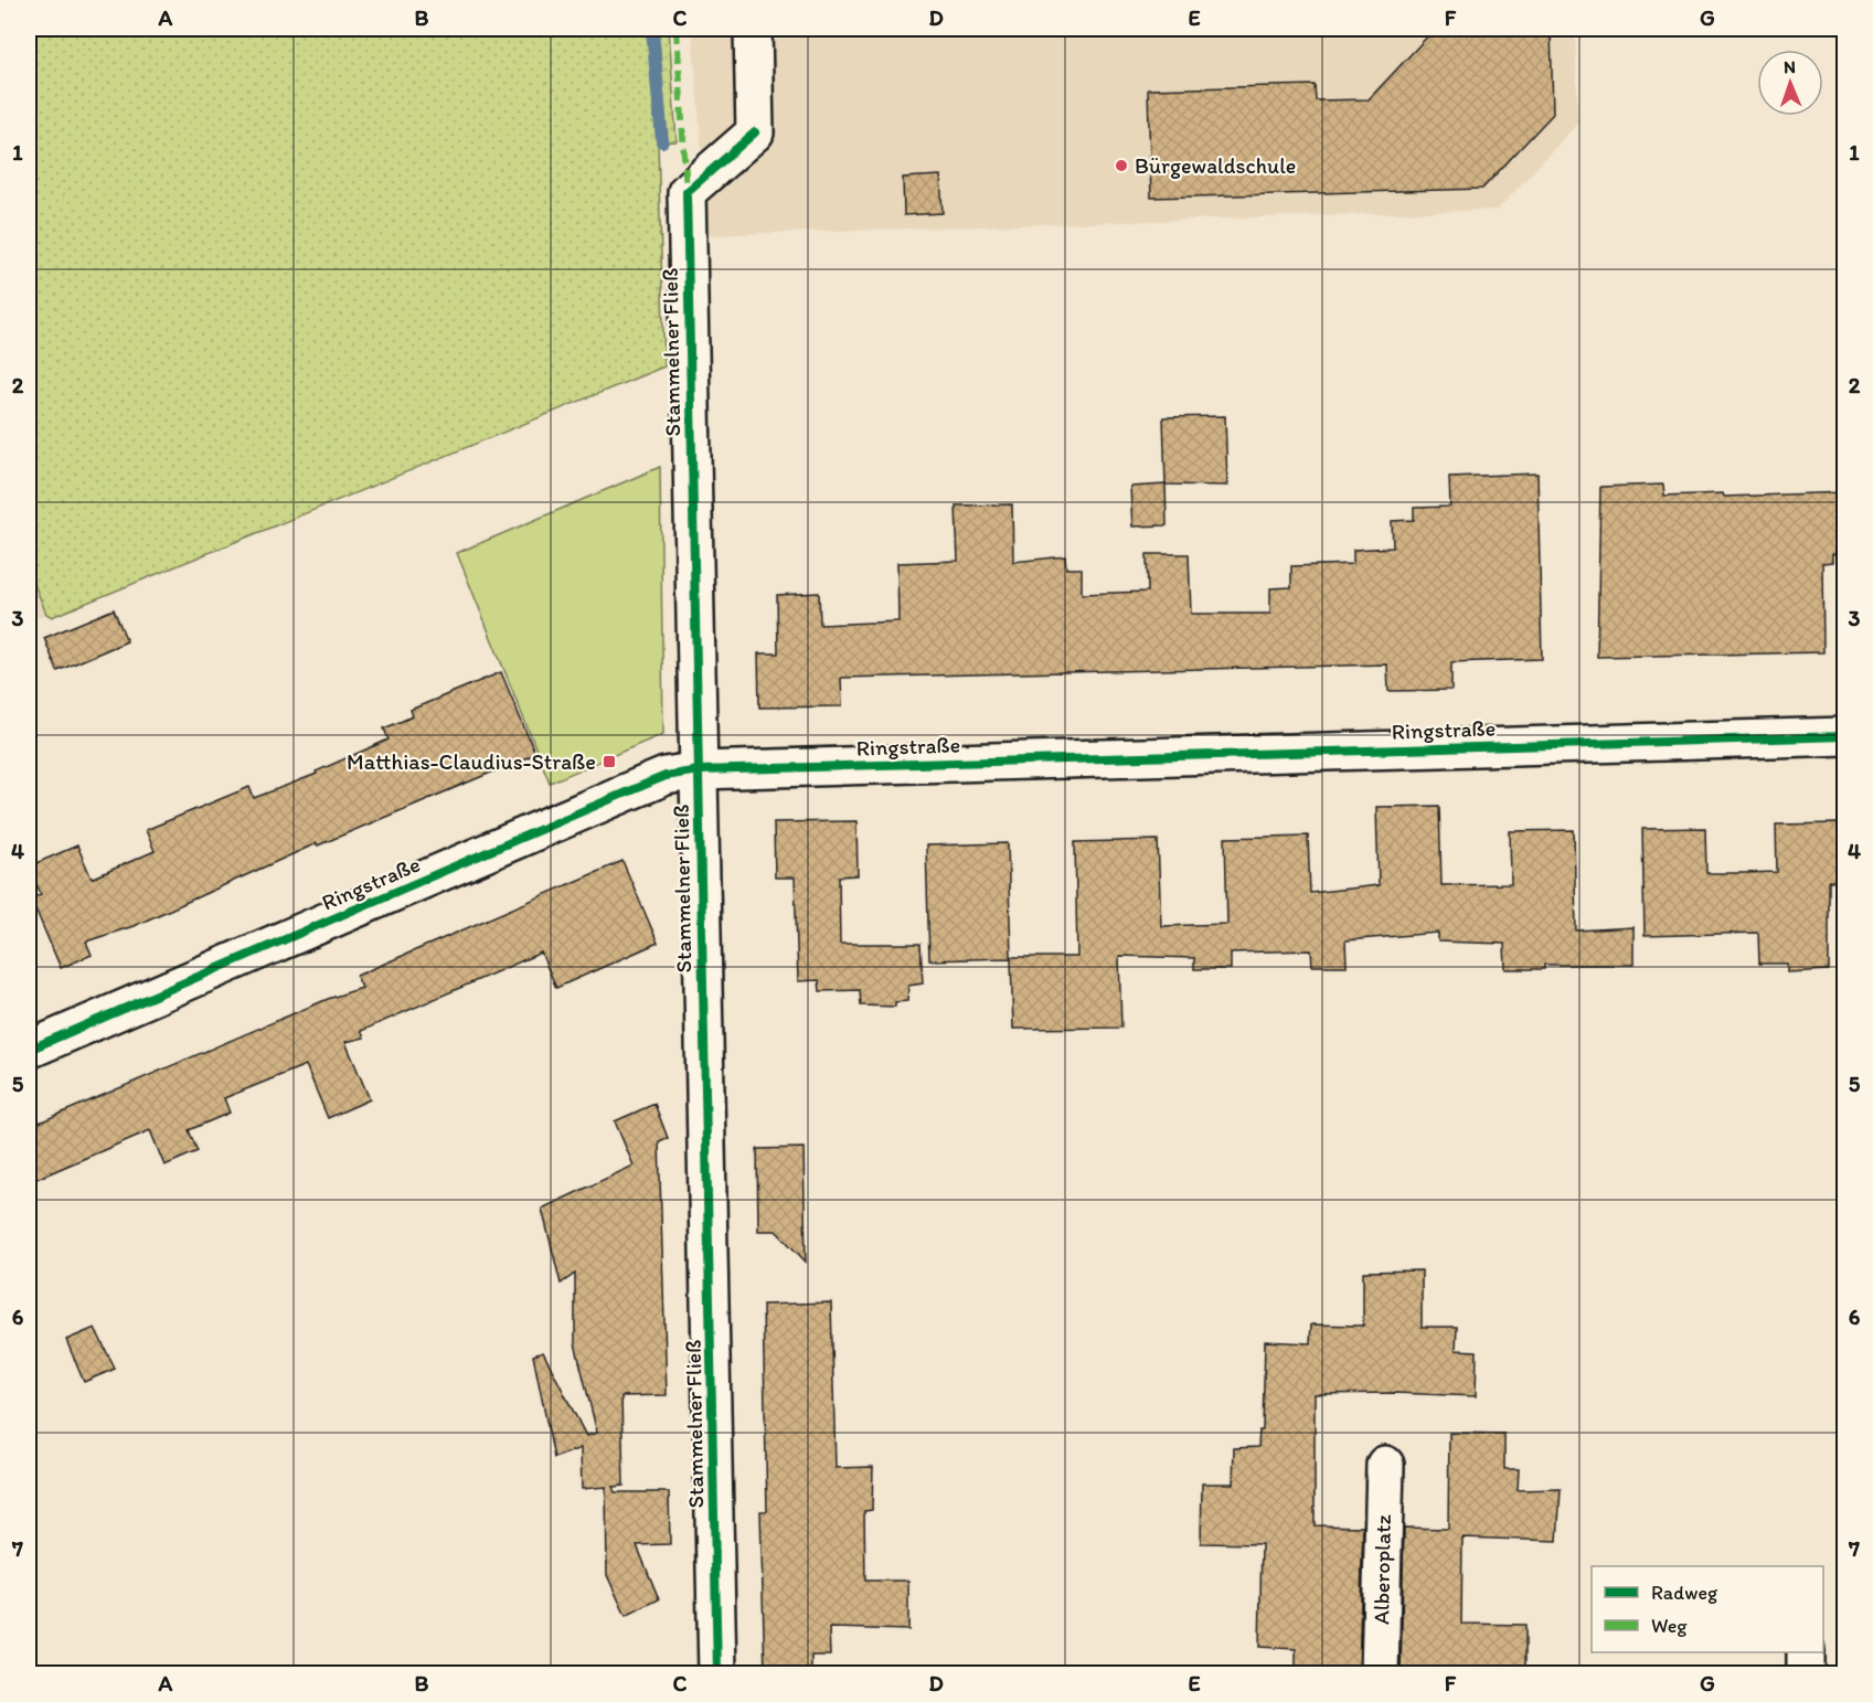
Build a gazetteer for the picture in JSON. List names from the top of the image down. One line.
{"streets":{"main road":["Stammelner Fließ","Ringstraße","Alberoplatz"]},"crossings":[["Stammelner Fließ","Ringstraße"]],"places":{"other":["Bürgewaldschule"],"transit":["Matthias-Claudius-Straße"]},"legend":["Radweg","Weg"],"north":"top","grid":{"columns":["A","B","C","D","E","F","G"],"rows":["1","2","3","4","5","6","7"]}}
